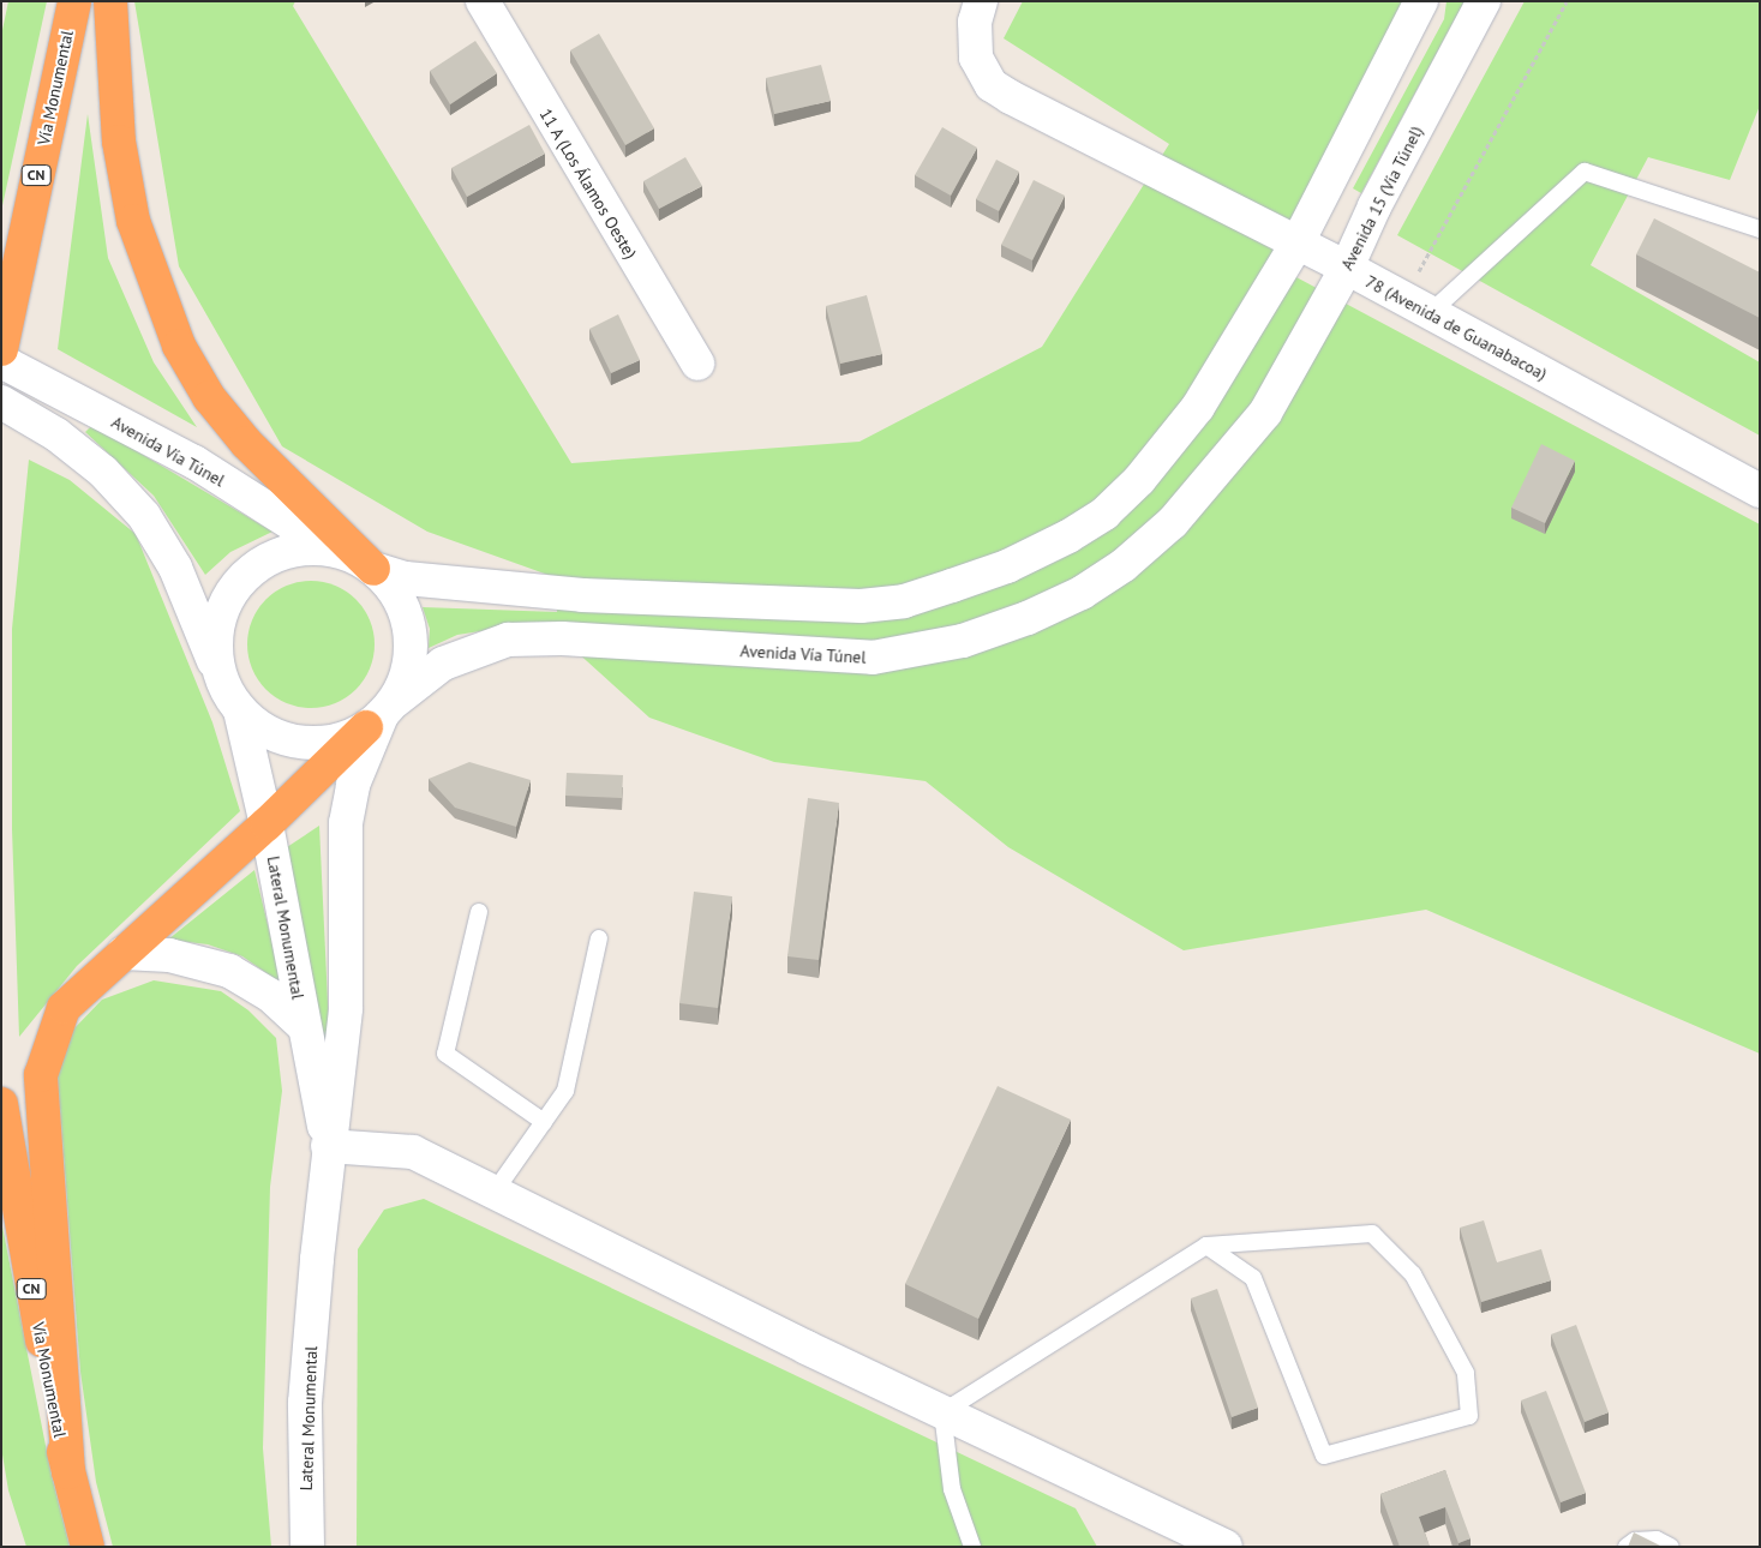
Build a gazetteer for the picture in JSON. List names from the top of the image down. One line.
{"streets":{"highway":["Vía Monumental","CN"],"main road":["11 A (Los Álamos Oeste)","Avenida 15 (Vía Túnel)","78 (Avenida de Guanabacoa)","Avenida Vía Túnel","Lateral Monumental"]},"crossings":[["Avenida 15 (Vía Túnel)","78 (Avenida de Guanabacoa)"],["Avenida 15 (Vía Túnel)","Avenida Vía Túnel"],["Avenida Vía Túnel","Lateral Monumental"]]}
